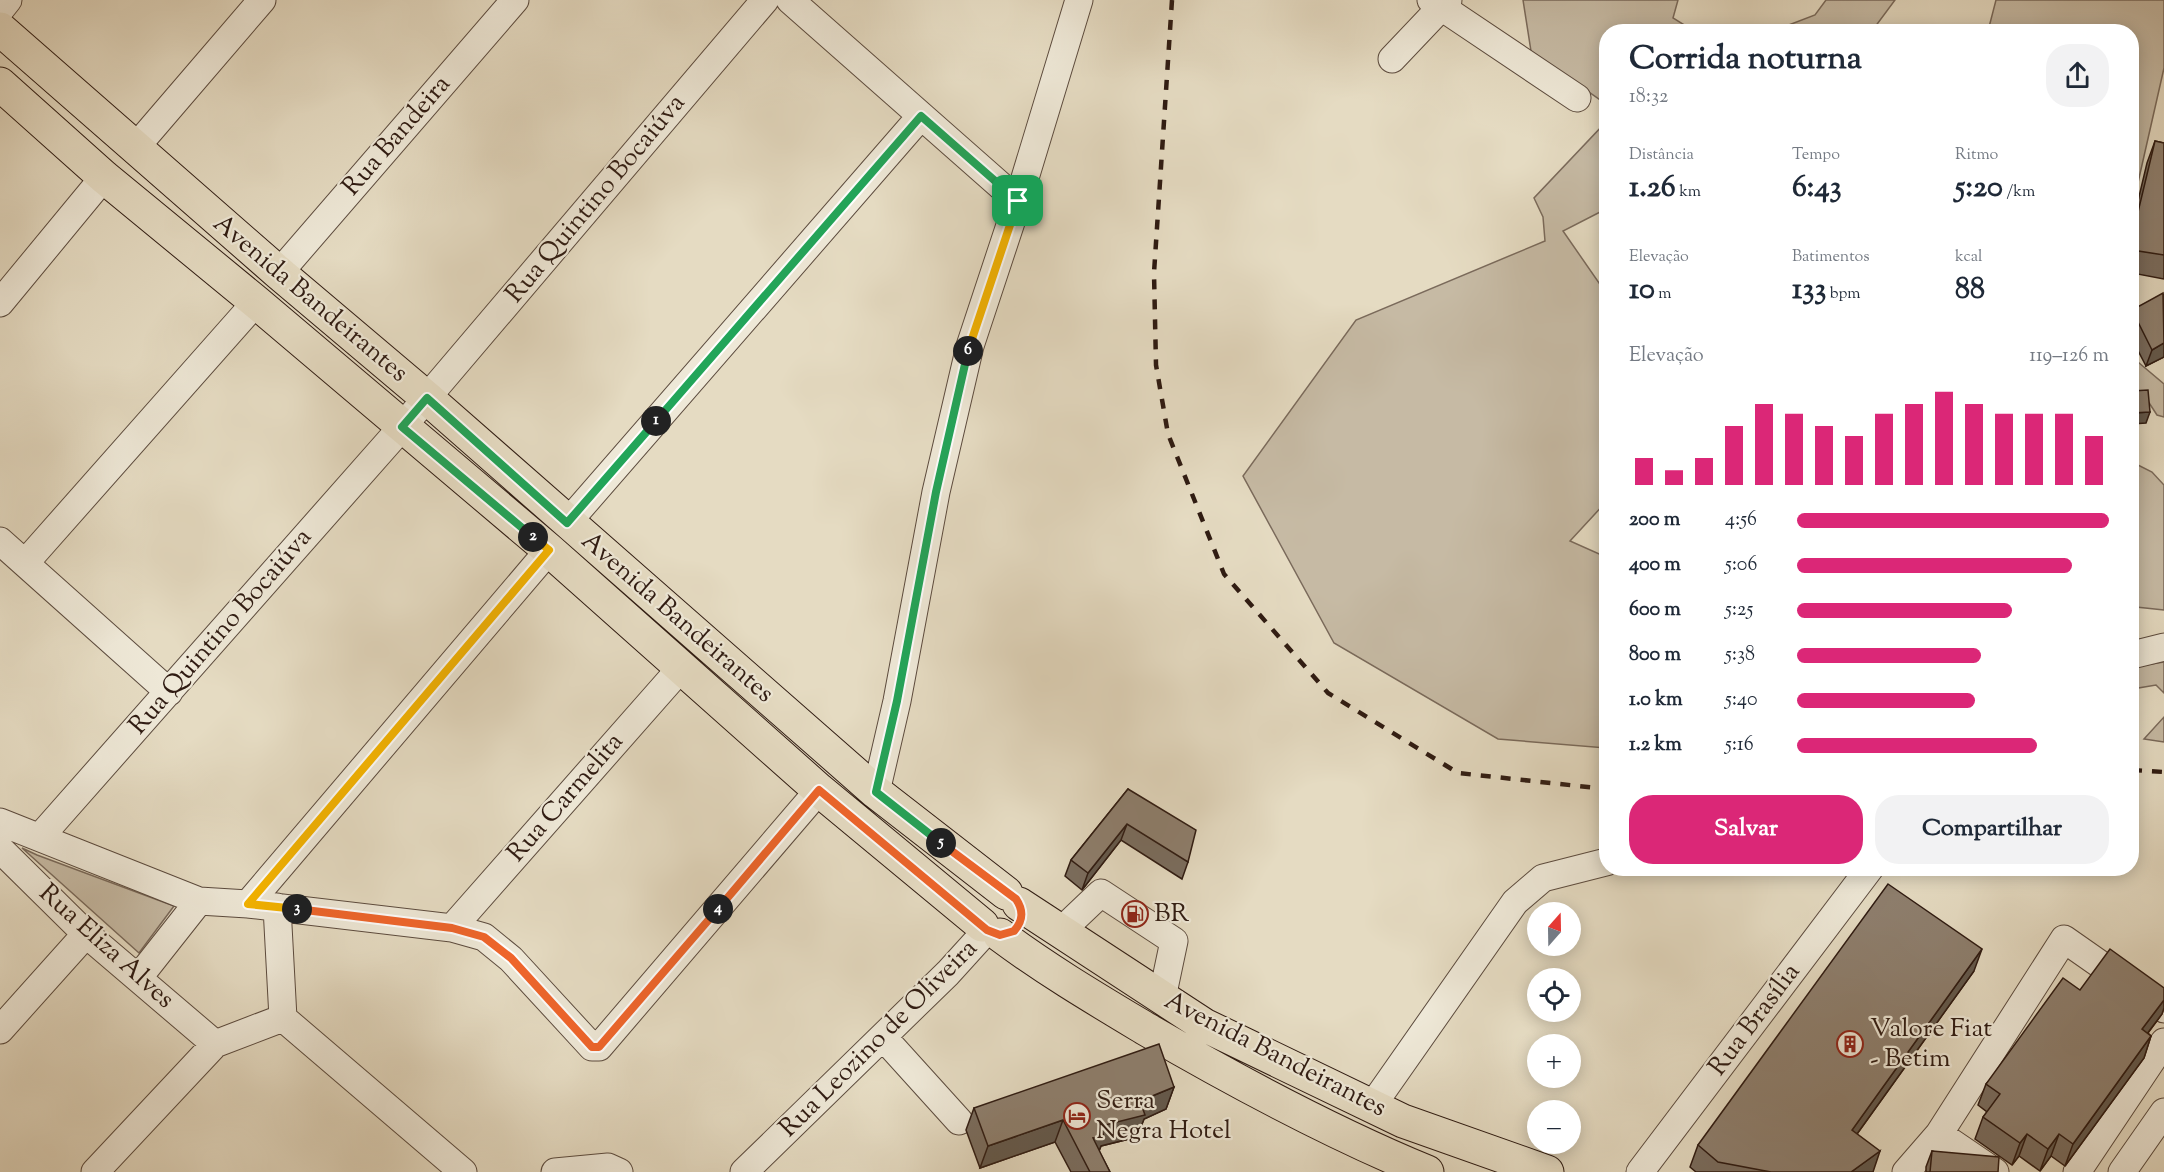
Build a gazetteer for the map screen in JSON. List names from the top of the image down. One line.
{"streets":{"main road":["Avenida Bandeirantes"],"street":["Rua Bandeira","Rua Quintino Bocaiúva","Rua Carmelita","Rua Eliza Alves","Rua Brasília","Rua Leozino de Oliveira"]},"crossings":[["Rua Bandeira","Avenida Bandeirantes"],["Rua Quintino Bocaiúva","Avenida Bandeirantes"],["Avenida Bandeirantes","Rua Carmelita"],["Avenida Bandeirantes","Rua Leozino de Oliveira"]],"places":{"fuel station":["BR"],"building":["Valore Fiat - Betim"],"hotel":["Serra Negra Hotel"]},"north":"top","page":{"heading":["Corrida noturna","18:32"],"stats":[["Distância","1.26 km"],["Tempo","6:43"],["Ritmo","5:20 /km"],["Elevação","10 m"],["Batimentos","133 bpm"],["kcal","88"]],"chart":["Elevação","119–126 m"],"pins":["6","1","2","5","3","4"],"list":[{"name":"200 m","note":"4:56"},{"name":"400 m","note":"5:06"},{"name":"600 m","note":"5:25"},{"name":"800 m","note":"5:38"},{"name":"1.0 km","note":"5:40"},{"name":"1.2 km","note":"5:16"}],"buttons":["Salvar","Compartilhar"],"map_buttons":["+","−"]}}
